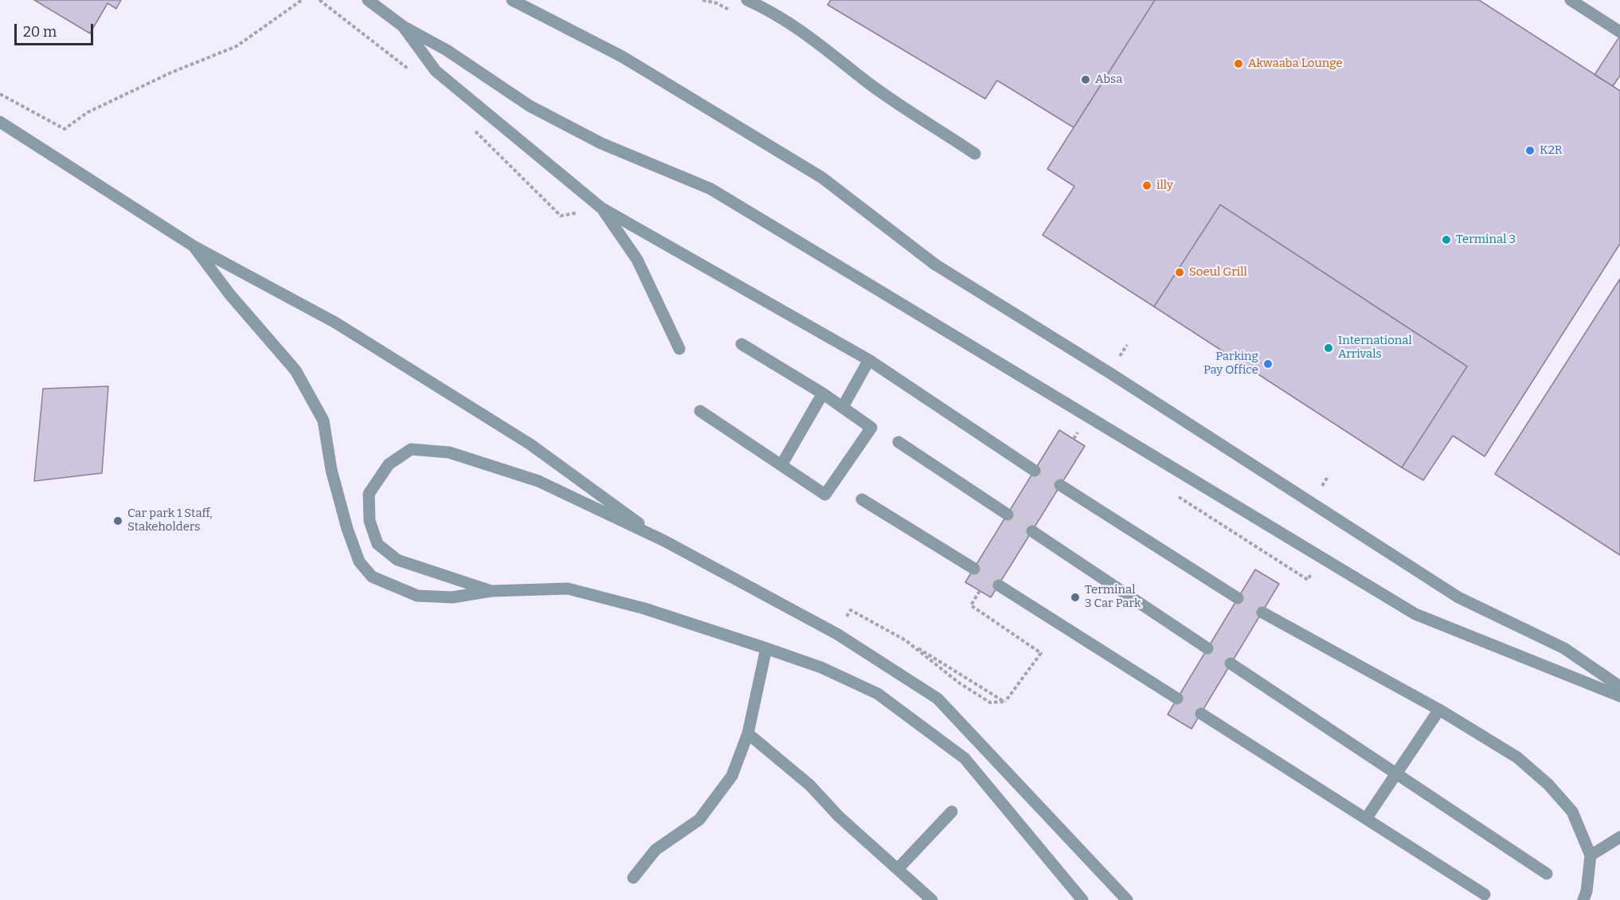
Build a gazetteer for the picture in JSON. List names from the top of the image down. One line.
{"places":["Akwaaba Lounge","Absa","K2R","illy","Terminal 3","Soeul Grill","International Arrivals","Parking Pay Office","Car park 1 Staff, Stakeholders","Terminal 3 Car Park"],"scale_bar":"20 m"}
